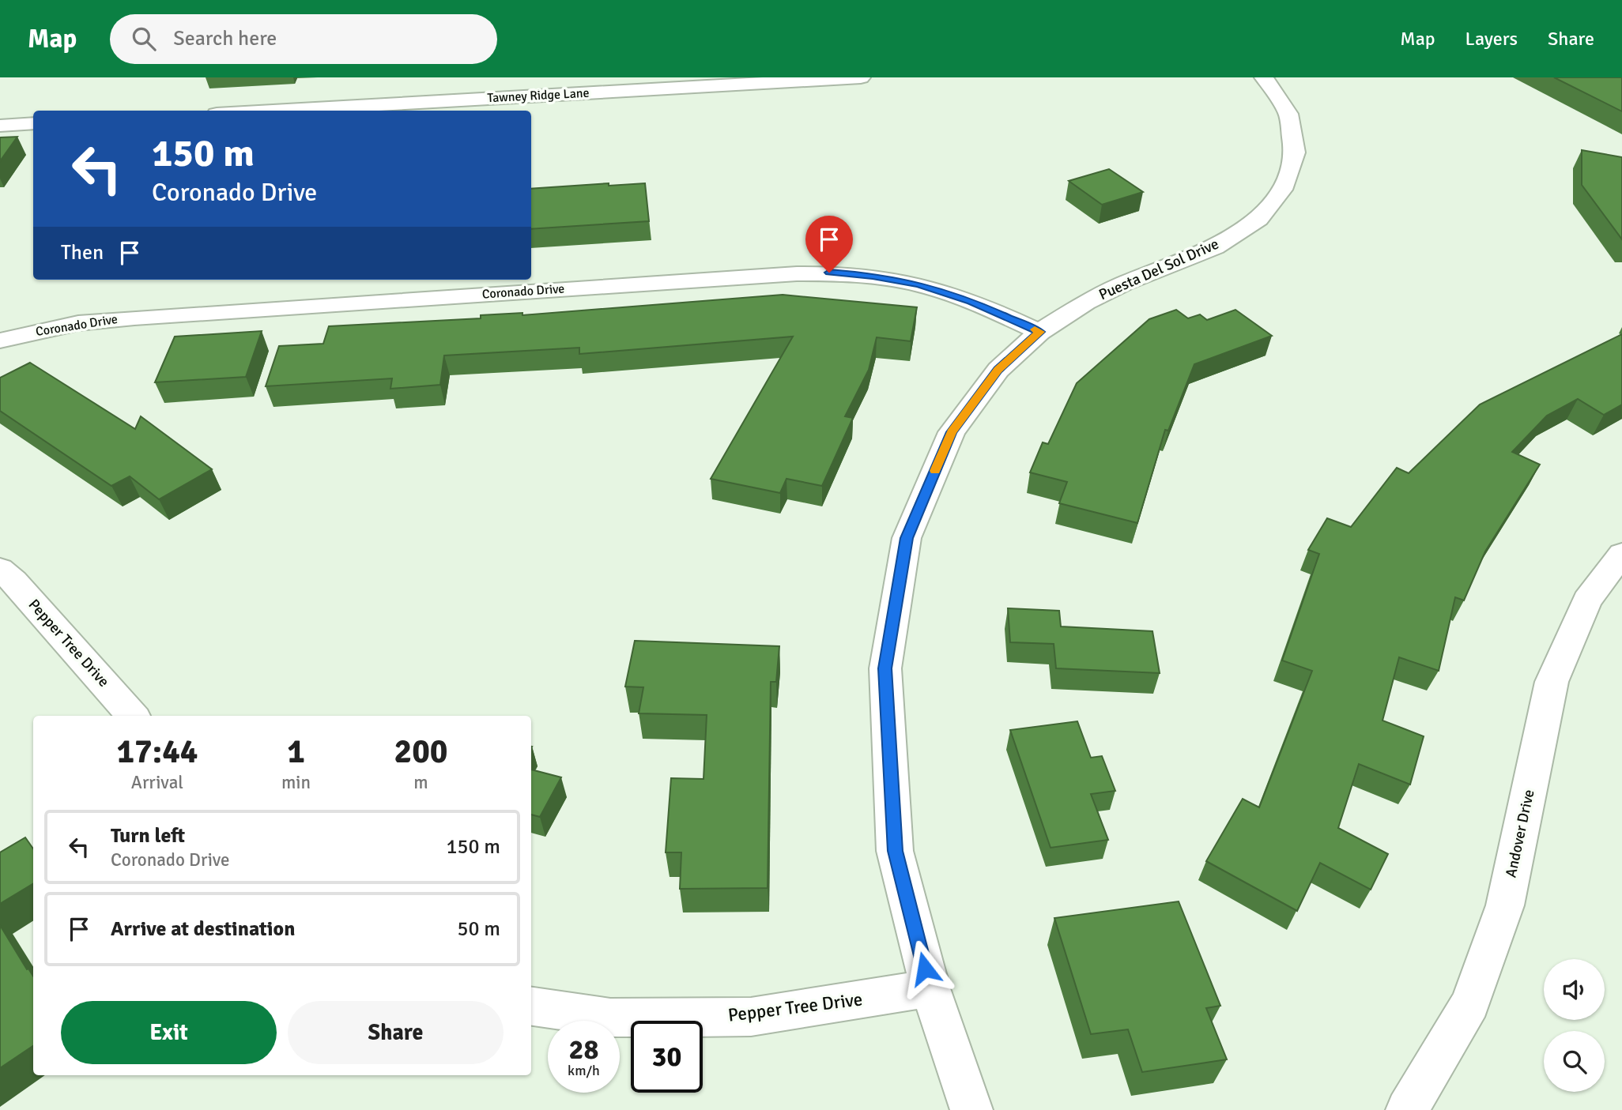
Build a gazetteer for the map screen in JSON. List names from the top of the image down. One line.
{"streets":{"street":["Tawney Ridge Lane","Puesta Del Sol Drive","Coronado Drive","Pepper Tree Drive","Andover Drive"]},"crossings":[["Puesta Del Sol Drive","Coronado Drive"],["Puesta Del Sol Drive","Pepper Tree Drive"]],"page":{"header":"Map","search":"Search here","nav":["Map","Layers","Share"],"turn":["150 m","Coronado Drive"],"then":"Then","eta":["17:44","Arrival","1","min","200","m"],"list":[{"name":"Turn left","note":"Coronado Drive","value":"150 m"},{"name":"Arrive at destination","value":"50 m"}],"buttons":["Exit","Share"],"speed":"28 km/h","limit":"30"}}
